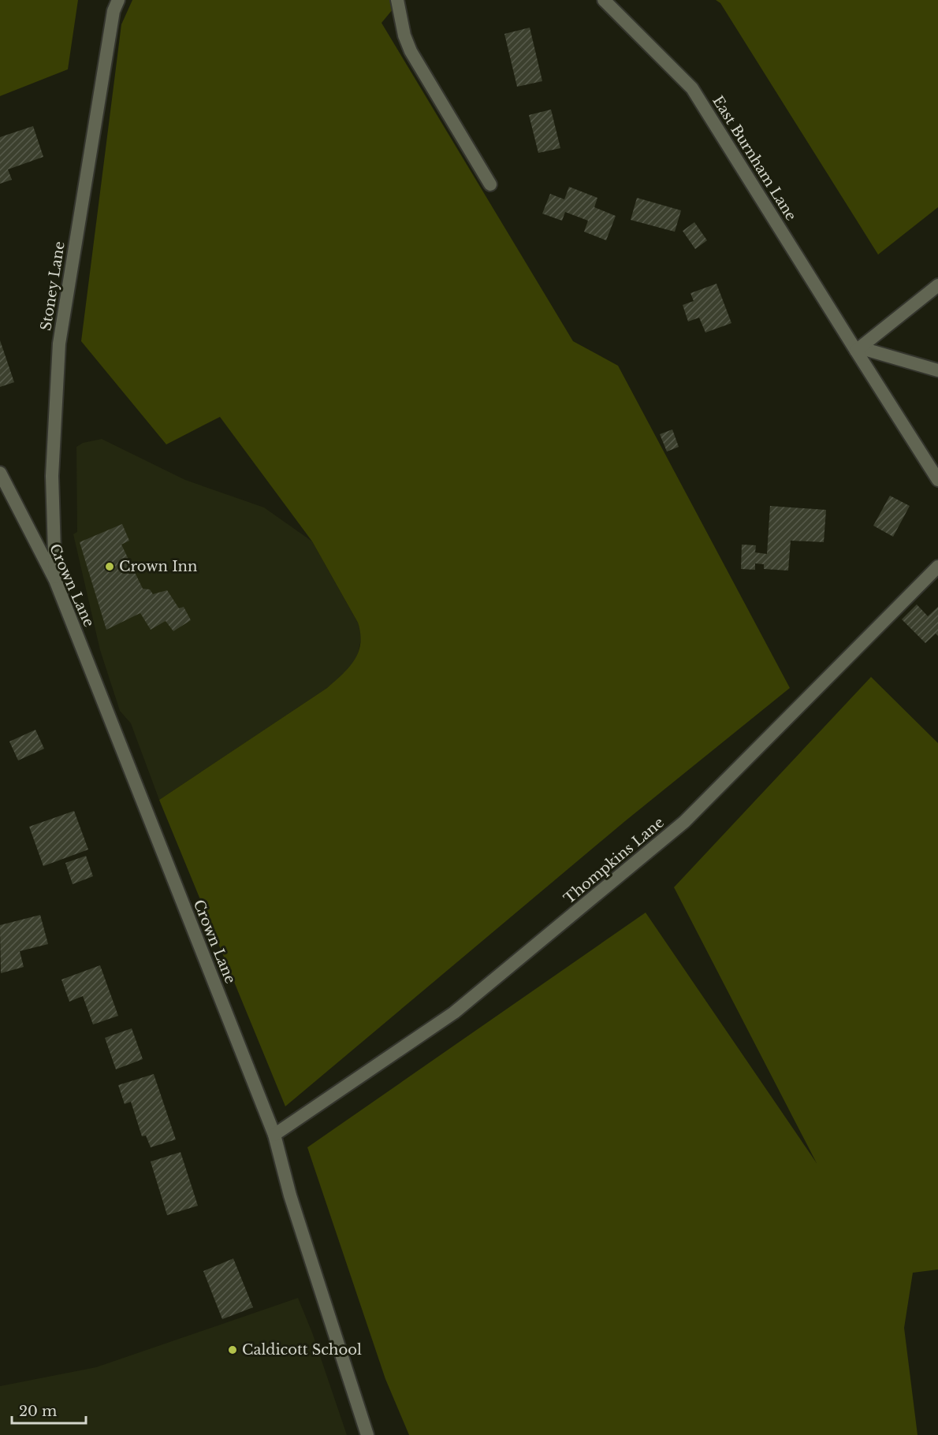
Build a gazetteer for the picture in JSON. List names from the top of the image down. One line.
{"streets":{"street":["East Burnham Lane","Stoney Lane","Crown Lane","Thompkins Lane"]},"crossings":[["Stoney Lane","Crown Lane"],["Crown Lane","Thompkins Lane"]],"places":["Crown Inn","Caldicott School"],"scale_bar":"20 m"}
